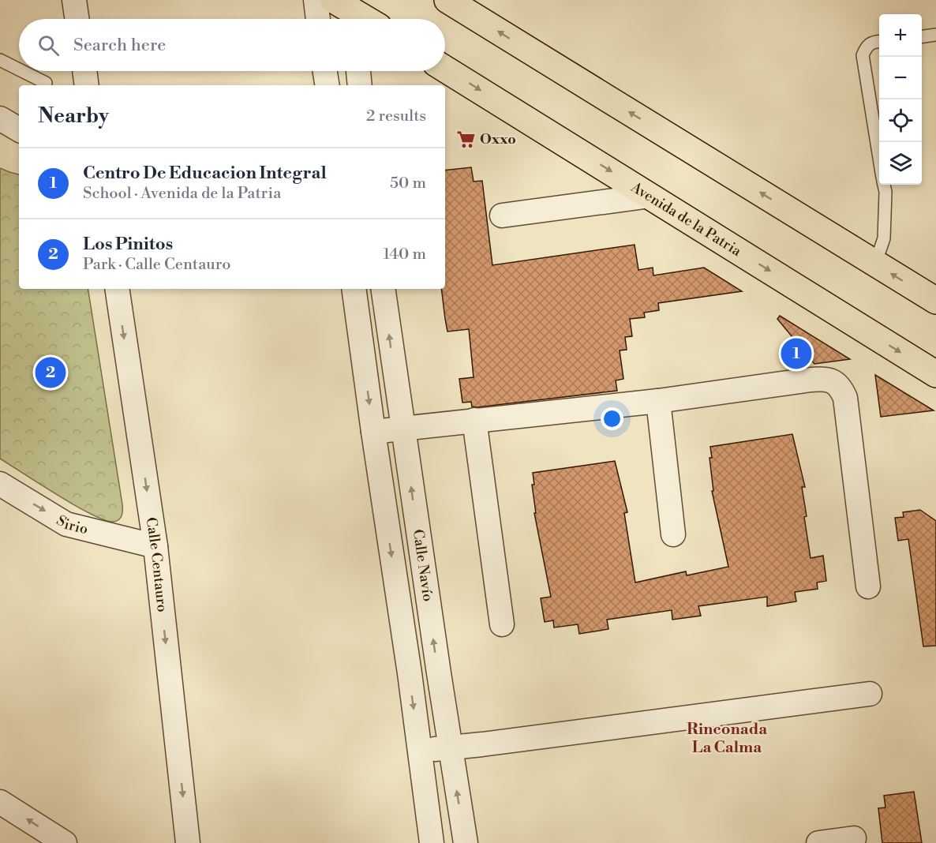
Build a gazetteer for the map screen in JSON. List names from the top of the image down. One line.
{"streets":{"main road":["Avenida de la Patria"],"street":["Sirio","Calle Centauro","Calle Navío"]},"crossings":[["Sirio","Calle Centauro"]],"one_way":["Sirio","Calle Centauro"],"districts":["Rinconada La Calma"],"places":{"supermarket":["Oxxo"]},"page":{"map_buttons":["+","−"],"search":"Search here","heading":["Nearby","2 results"],"list":[{"mark":"1","name":"Centro De Educacion Integral","note":"School · Avenida de la Patria","value":"50 m"},{"mark":"2","name":"Los Pinitos","note":"Park · Calle Centauro","value":"140 m"}],"pins":["1","2"]}}
